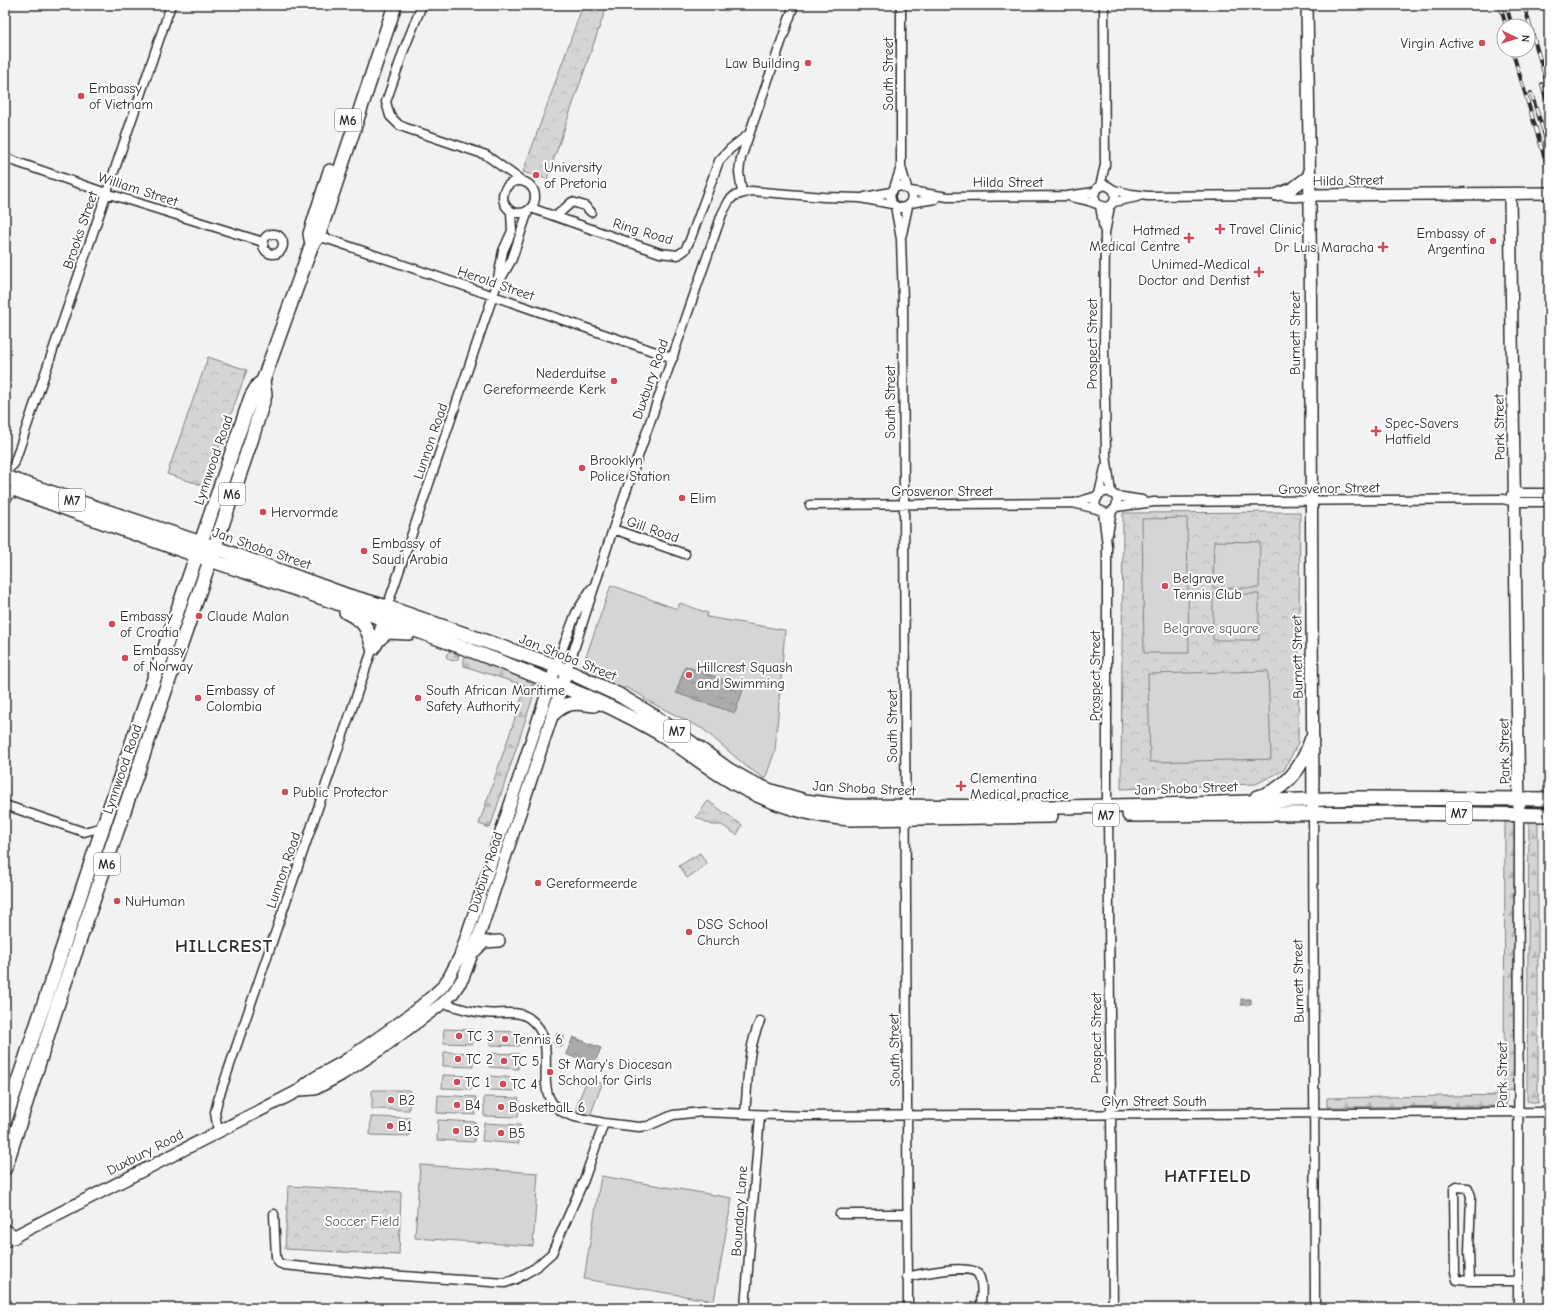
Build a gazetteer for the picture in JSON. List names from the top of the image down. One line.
{"streets":{"main road":["M6","Lynnwood Road","M7","Jan Shoba Street"],"street":["South Street","Hilda Street","William Street","Brooks Street","Ring Road","Herold Street","Burnett Street","Prospect Street","Duxbury Road","Park Street","Lunnon Road","Grosvenor Street","Gill Road","Glyn Street South","Boundary Lane"]},"crossings":[["South Street","Hilda Street"],["South Street","Grosvenor Street"],["South Street","Jan Shoba Street"],["South Street","Glyn Street South"],["Hilda Street","Burnett Street"],["Hilda Street","Prospect Street"],["Hilda Street","Park Street"],["William Street","Brooks Street"],["Ring Road","Lunnon Road"],["Herold Street","Duxbury Road"],["Herold Street","Lunnon Road"],["Herold Street","Lynnwood Road"],["Burnett Street","Grosvenor Street"],["Burnett Street","Jan Shoba Street"],["Burnett Street","Glyn Street South"],["Prospect Street","Grosvenor Street"],["Prospect Street","Jan Shoba Street"],["Prospect Street","Glyn Street South"],["Duxbury Road","Lunnon Road"],["Duxbury Road","Gill Road"],["Duxbury Road","Jan Shoba Street"],["Duxbury Road","Glyn Street South"],["Park Street","Grosvenor Street"],["Park Street","M7"],["Park Street","Jan Shoba Street"],["Park Street","Glyn Street South"],["Lunnon Road","Jan Shoba Street"],["Lynnwood Road","Jan Shoba Street"],["M7","Jan Shoba Street"],["Glyn Street South","Boundary Lane"]],"districts":["HILLCREST","HATFIELD"],"parks":["Belgrave square","Soccer Field"],"places":{"other":["Virgin Active","Law Building","Embassy of Vietnam","University of Pretoria","Embassy of Argentina","Nederduitse Gereformeerde Kerk","Brooklyn Police Station","Elim","Hervormde","Embassy of Saudi Arabia","Belgrave Tennis Club","Claude Malan","Embassy of Croatia","Embassy of Norway","Hillcrest Squash and Swimming","Embassy of Colombia","South African Maritime Safety Authority","Public Protector","Gereformeerde","NuHuman","DSG School Church","TC 3","Tennis 6","TC 2","TC 5","St Mary's Diocesan School for Girls","TC 1","TC 4","B2","B4","BasketbalL 6","B1","B3","B5"],"health":["Travel Clinic","Hatmed Medical Centre","Dr Luis Maracha","Unimed-Medical Doctor and Dentist","Spec-Savers Hatfield","Clementina Medical practice"]},"north":"right"}
